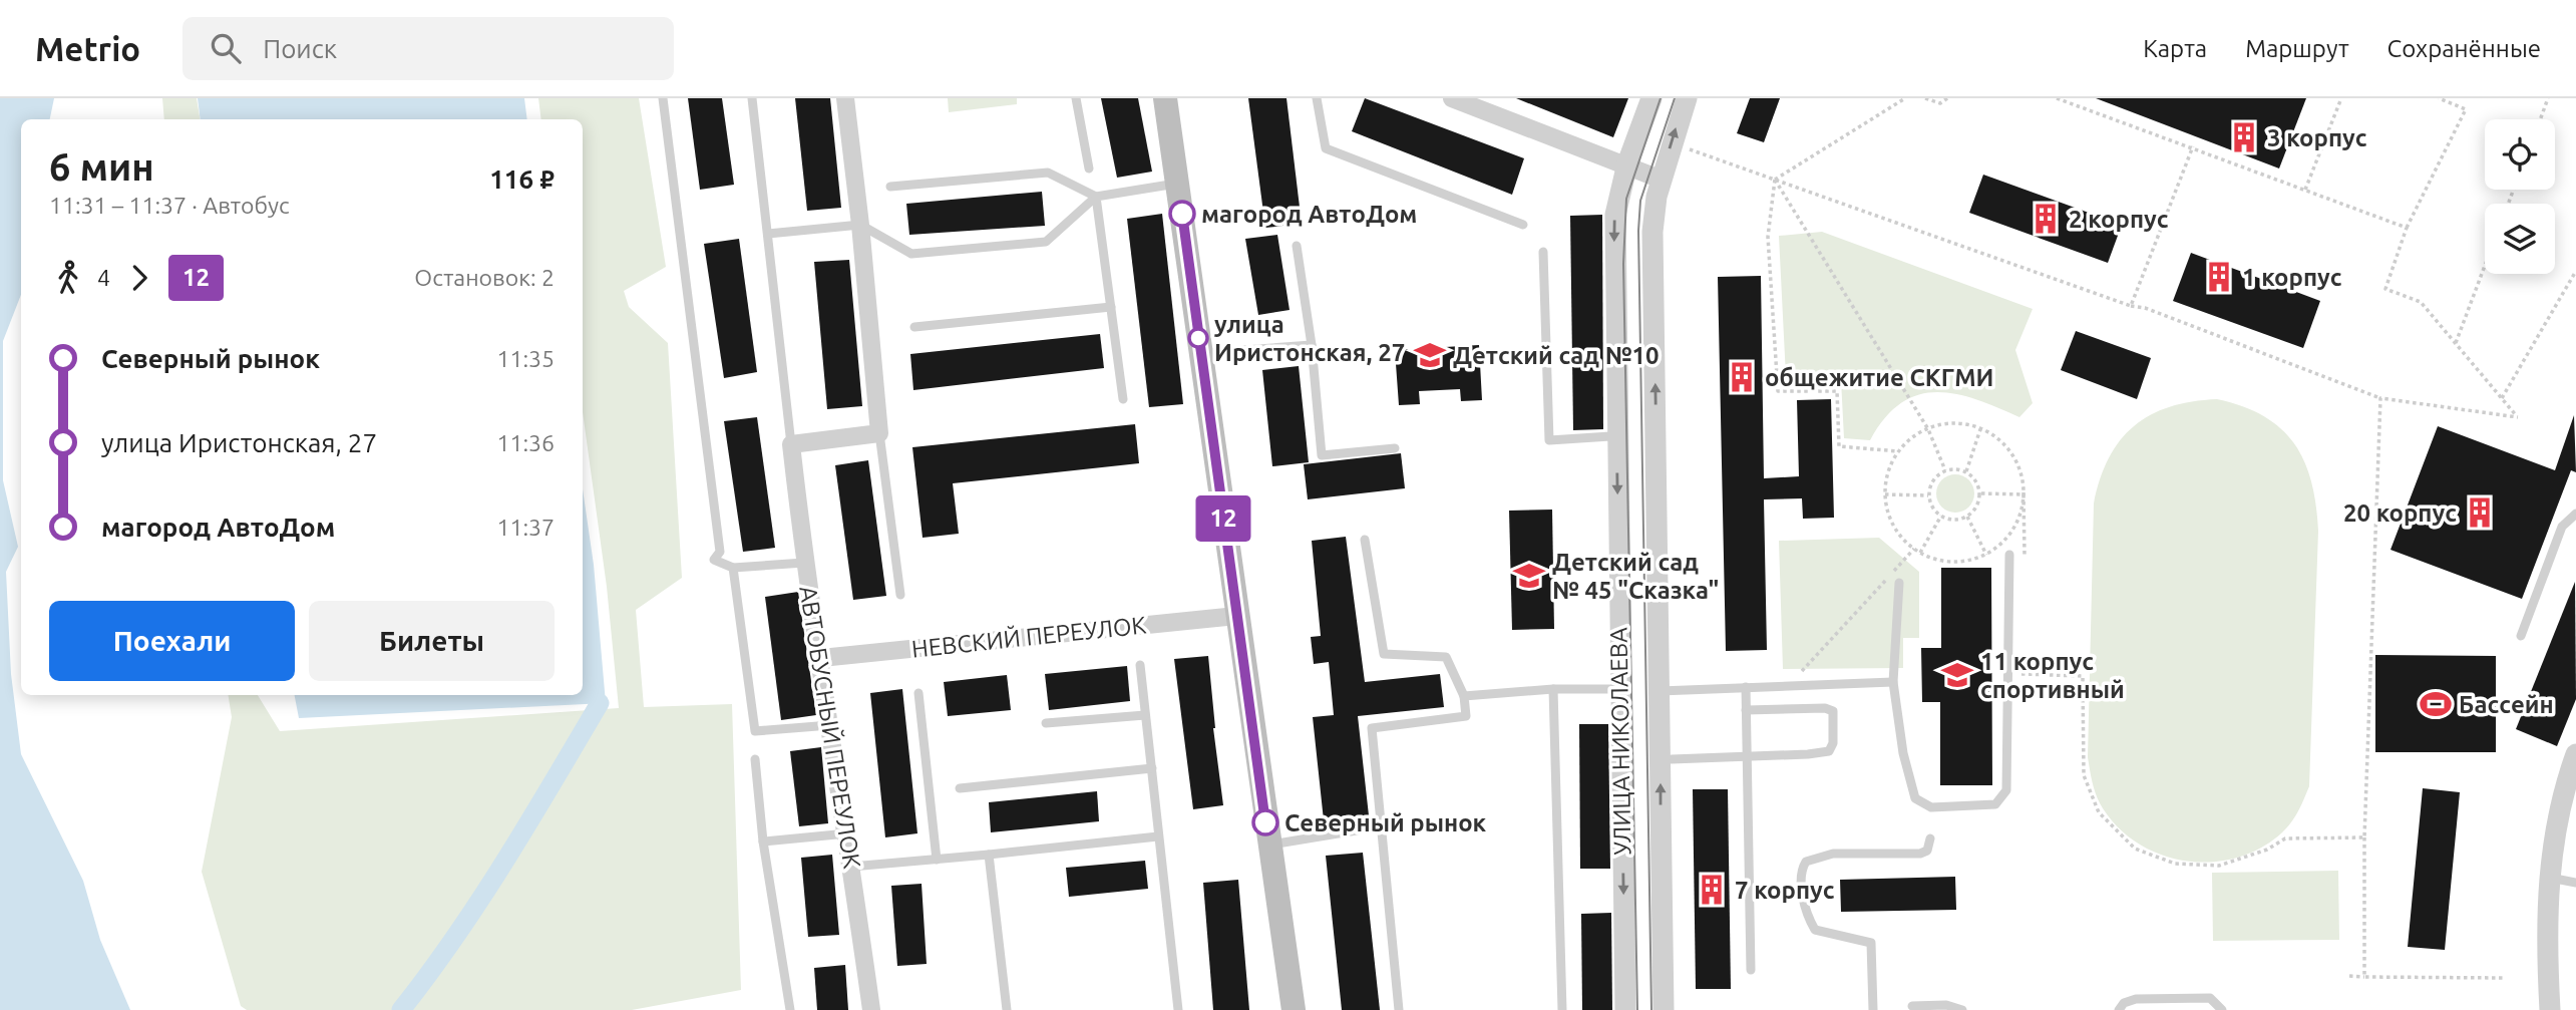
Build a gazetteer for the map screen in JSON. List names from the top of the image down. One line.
{"streets":{"street":["НЕВСКИЙ ПЕРЕУЛОК","АВТОБУСНЫЙ ПЕРЕУЛОК","УЛИЦА НИКОЛАЕВА"]},"crossings":[["НЕВСКИЙ ПЕРЕУЛОК","АВТОБУСНЫЙ ПЕРЕУЛОК"]],"places":{"building":["3 корпус","2 корпус","1 корпус","общежитие СКГМИ","20 корпус","7 корпус"],"other":["магород АвтоДом","улица Иристонская, 27","Северный рынок"],"school or university":["Детский сад №10","Детский сад № 45 \"Сказка\"","11 корпус спортивный"],"sports":["Бассейн"]},"lines":["bus line 12"],"page":{"header":"Metrio","search":"Поиск","nav":["Карта","Маршрут","Сохранённые"],"on_map":"12","heading":["6 мин","11:31 – 11:37 · Автобус","116 ₽"],"legs":["4","12","Остановок: 2"],"list":[{"name":"Северный рынок","value":"11:35"},{"name":"улица Иристонская, 27","value":"11:36"},{"name":"магород АвтоДом","value":"11:37"}],"buttons":["Поехали","Билеты"]}}
